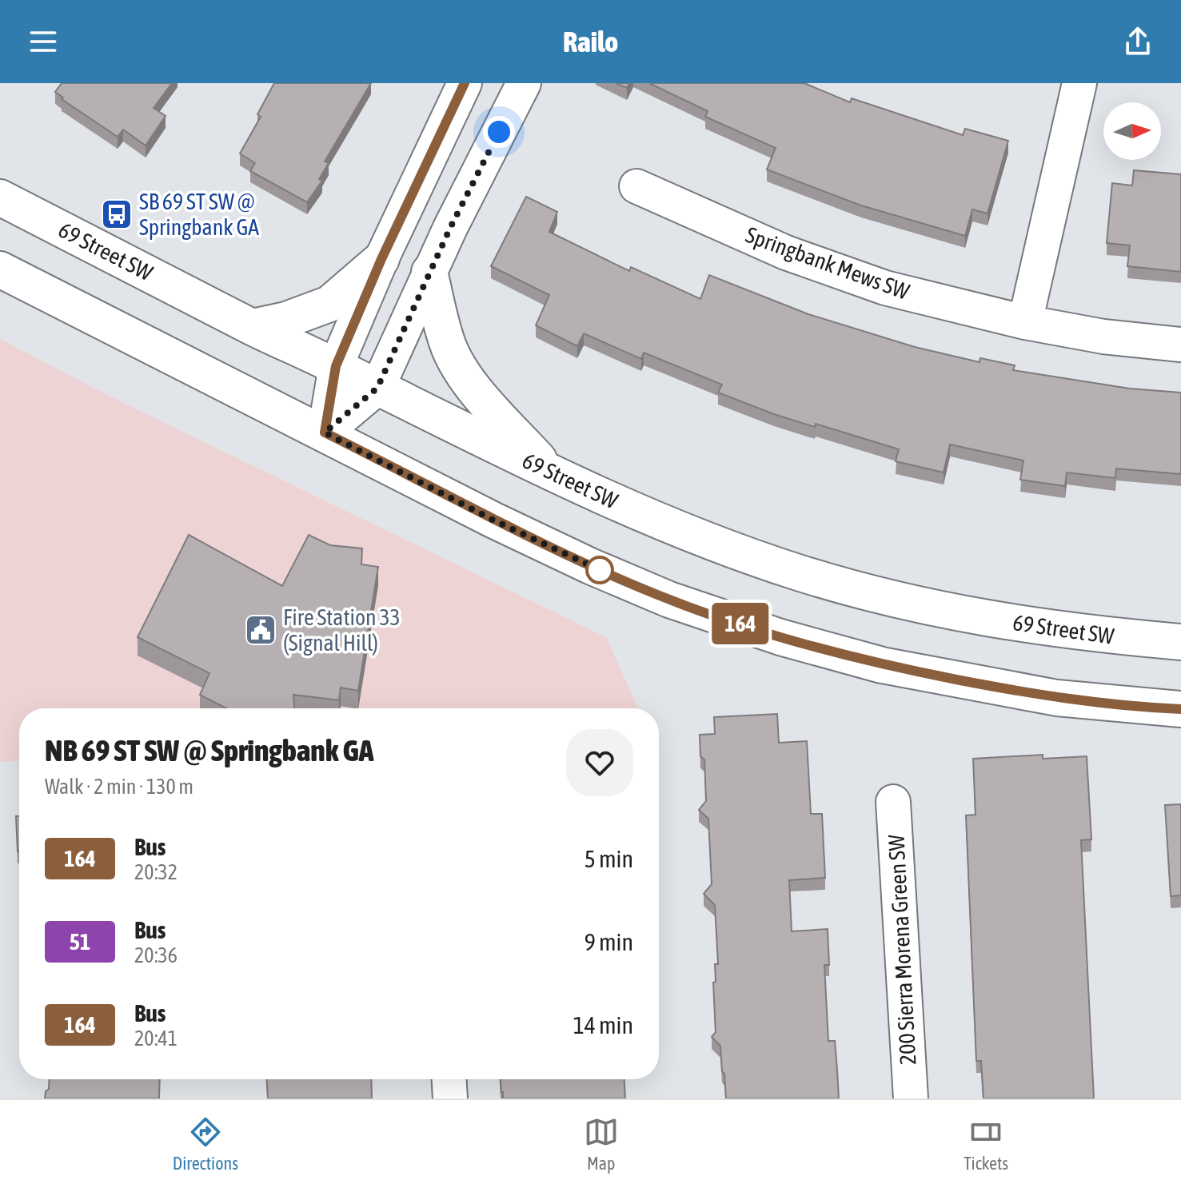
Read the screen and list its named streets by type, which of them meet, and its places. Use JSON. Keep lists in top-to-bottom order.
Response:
{
  "streets": {
    "main road": ["69 Street SW"],
    "street": ["Springbank Mews SW", "200 Sierra Morena Green SW"]
  },
  "places": {
    "bus stop": ["SB 69 ST SW @ Springbank GA"],
    "public building": ["Fire Station 33 (Signal Hill)"]
  },
  "lines": ["bus line 164"],
  "north": "right",
  "page": {
    "header": "Railo",
    "on_map": "164",
    "heading": ["NB 69 ST SW @ Springbank GA", "Walk · 2 min · 130 m"],
    "list": [
      {
        "mark": "164",
        "name": "Bus",
        "note": "20:32",
        "value": "5 min"
      },
      {
        "mark": "51",
        "name": "Bus",
        "note": "20:36",
        "value": "9 min"
      },
      {
        "mark": "164",
        "name": "Bus",
        "note": "20:41",
        "value": "14 min"
      }
    ],
    "tabs": ["Directions", "Map", "Tickets"]
  }
}
